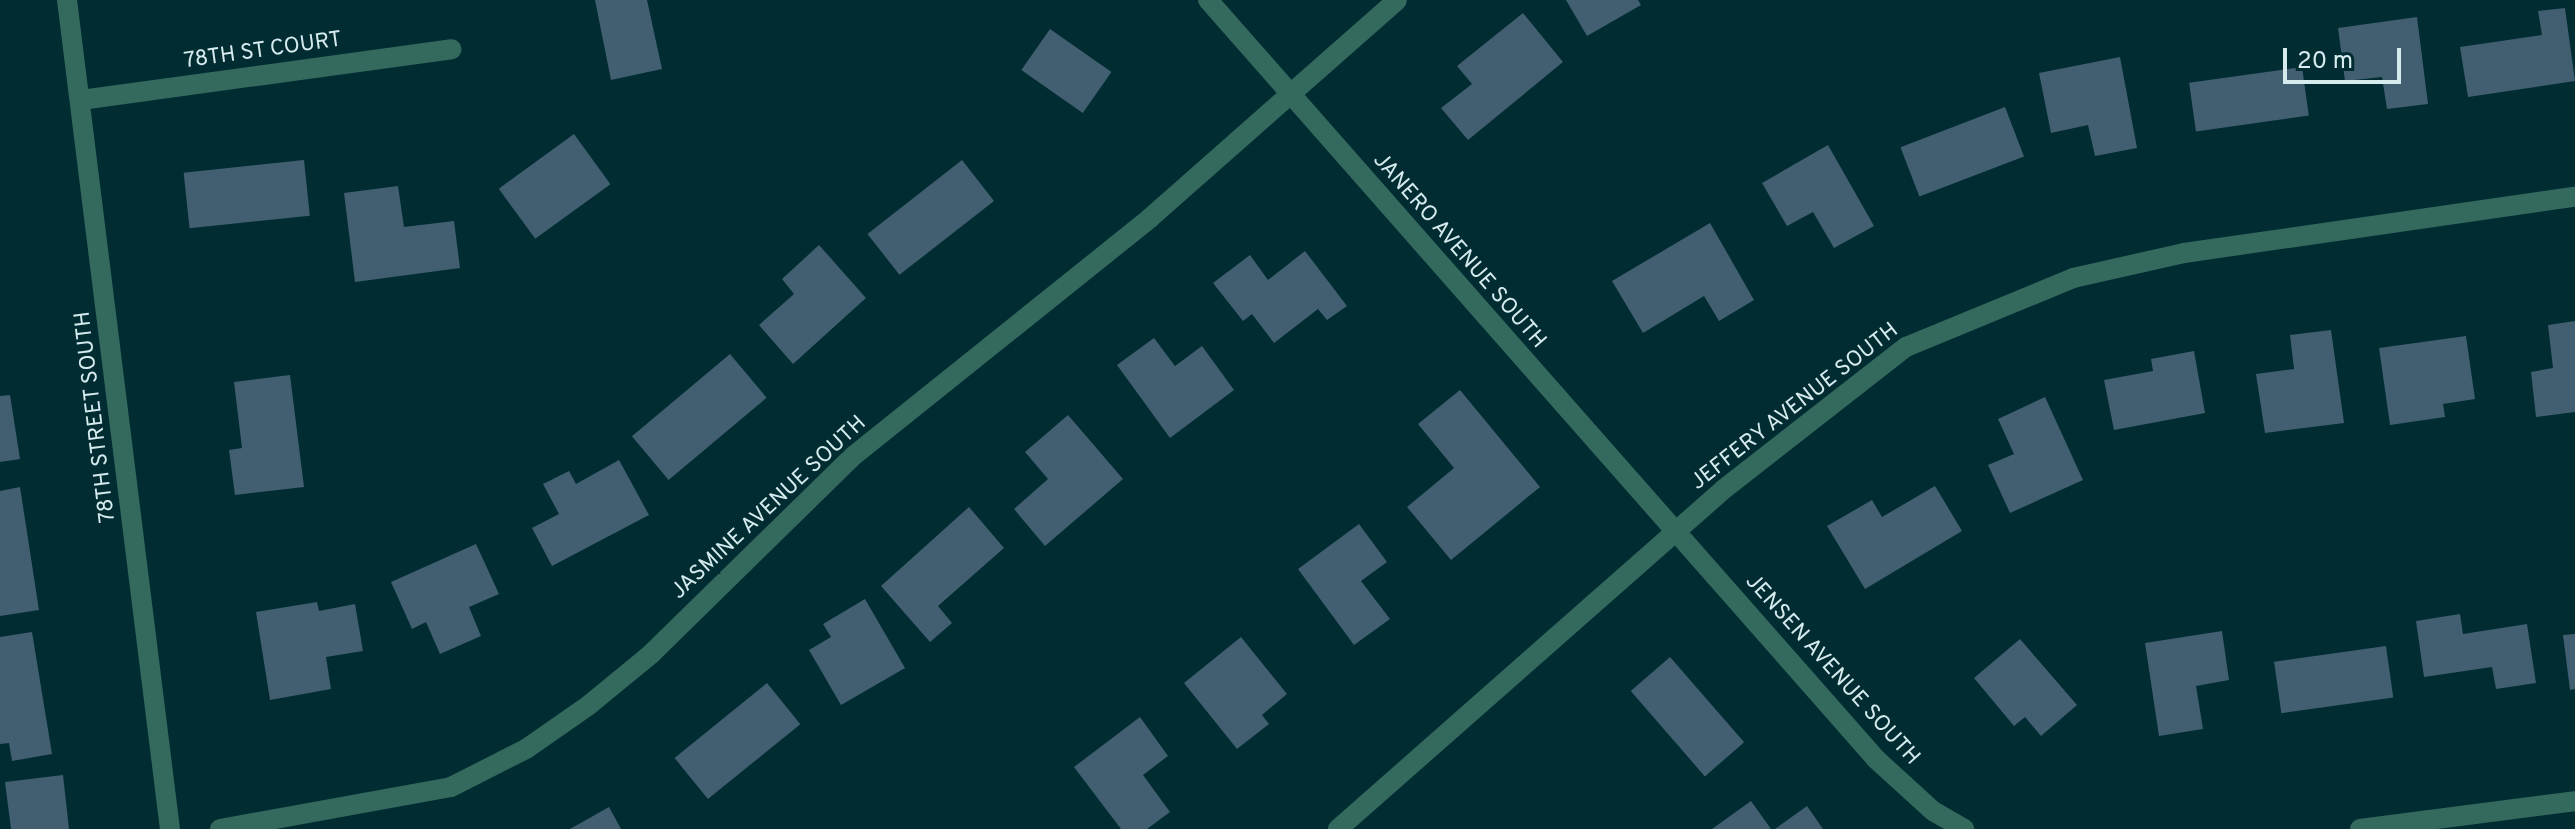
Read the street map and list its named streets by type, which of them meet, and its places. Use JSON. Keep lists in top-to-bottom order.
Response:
{
  "streets": {
    "street": [
      "78TH ST COURT",
      "JANERO AVENUE SOUTH",
      "JEFFERY AVENUE SOUTH",
      "78TH STREET SOUTH",
      "JASMINE AVENUE SOUTH",
      "JENSEN AVENUE SOUTH"
    ]
  },
  "crossings": [
    ["78TH ST COURT", "78TH STREET SOUTH"],
    ["JANERO AVENUE SOUTH", "JEFFERY AVENUE SOUTH"],
    ["JANERO AVENUE SOUTH", "JASMINE AVENUE SOUTH"],
    ["JANERO AVENUE SOUTH", "JENSEN AVENUE SOUTH"],
    ["JEFFERY AVENUE SOUTH", "JENSEN AVENUE SOUTH"]
  ],
  "scale_bar": "20 m"
}
